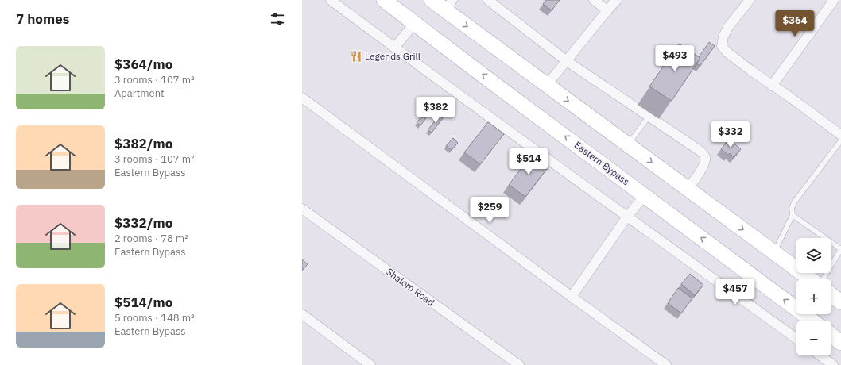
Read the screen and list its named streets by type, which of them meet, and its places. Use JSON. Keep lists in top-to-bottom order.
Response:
{
  "streets": {
    "main road": ["Eastern Bypass"],
    "street": ["Shalom Road"]
  },
  "places": {
    "restaurant": ["Legends Grill"]
  },
  "page": {
    "heading": "7 homes",
    "price": [
      "$364",
      "$493",
      "$382",
      "$332",
      "$514",
      "$259",
      "$457"
    ],
    "list": [
      {
        "name": "$364/mo",
        "note": "3 rooms · 107 m² · Apartment"
      },
      {
        "name": "$382/mo",
        "note": "3 rooms · 107 m² · Eastern Bypass"
      },
      {
        "name": "$332/mo",
        "note": "2 rooms · 78 m² · Eastern Bypass"
      },
      {
        "name": "$514/mo",
        "note": "5 rooms · 148 m² · Eastern Bypass"
      }
    ],
    "map_buttons": ["+", "−"]
  }
}
